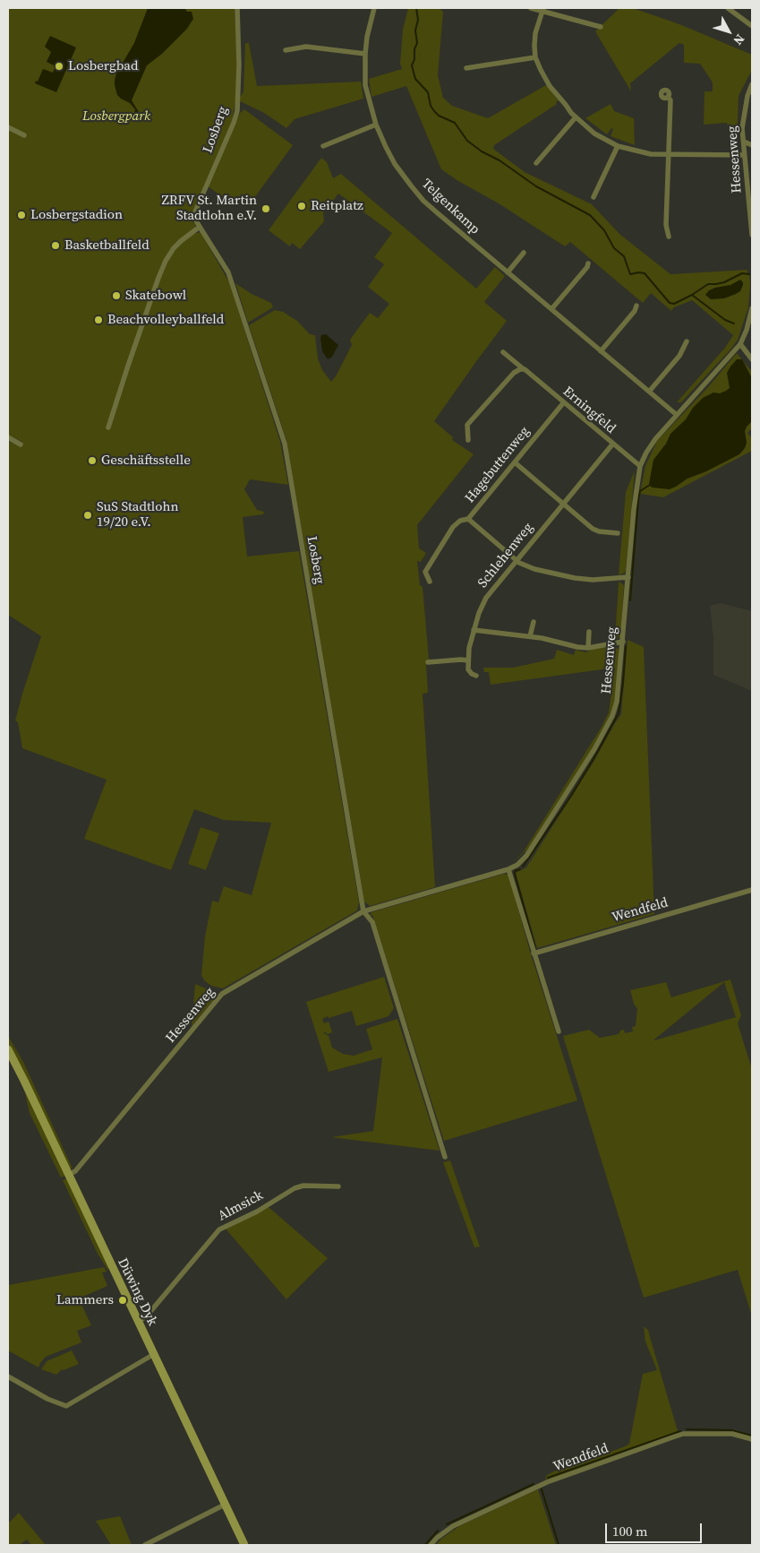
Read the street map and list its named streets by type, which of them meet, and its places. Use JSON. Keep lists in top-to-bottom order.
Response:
{
  "streets": {
    "street": [
      "Losberg",
      "Hessenweg",
      "Telgenkamp",
      "Erningfeld",
      "Hagebuttenweg",
      "Schlehenweg",
      "Wendfeld",
      "Almsick",
      "Düwing Dyk"
    ]
  },
  "crossings": [
    ["Losberg", "Hessenweg"],
    ["Hessenweg", "Telgenkamp"],
    ["Hessenweg", "Erningfeld"],
    ["Hessenweg", "Düwing Dyk"],
    ["Erningfeld", "Hagebuttenweg"],
    ["Erningfeld", "Schlehenweg"],
    ["Almsick", "Düwing Dyk"]
  ],
  "parks": ["Losbergpark"],
  "places": [
    "Losbergbad",
    "Reitplatz",
    "ZRFV St. Martin Stadtlohn e.V.",
    "Losbergstadion",
    "Basketballfeld",
    "Skatebowl",
    "Beachvolleyballfeld",
    "Geschäftsstelle",
    "SuS Stadtlohn 19/20 e.V.",
    "Lammers"
  ],
  "scale_bar": "100 m",
  "north": "bottom right"
}
